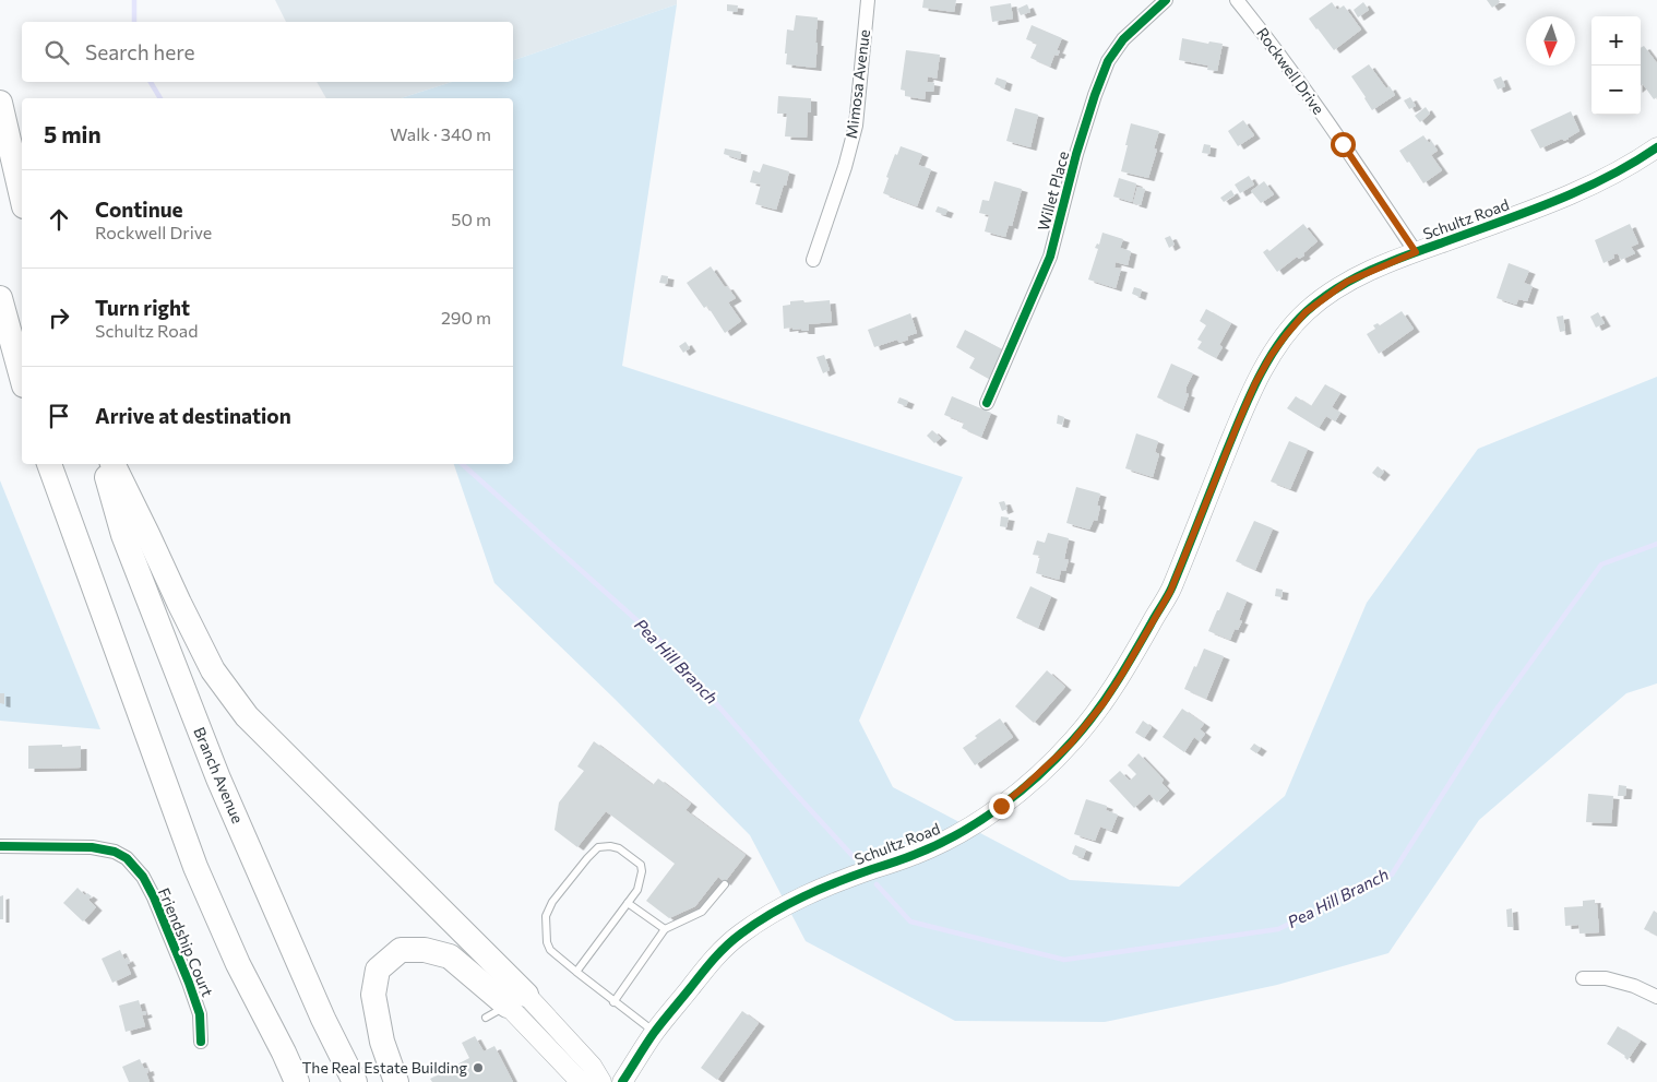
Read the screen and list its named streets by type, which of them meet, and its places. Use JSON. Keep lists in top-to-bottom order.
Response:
{
  "streets": {
    "highway": ["Branch Avenue"],
    "street": [
      "Rockwell Drive",
      "Mimosa Avenue",
      "Willet Place",
      "Schultz Road",
      "Friendship Court"
    ]
  },
  "crossings": [
    ["Rockwell Drive", "Schultz Road"]
  ],
  "water": ["Pea Hill Branch"],
  "places": ["The Real Estate Building"],
  "north": "bottom",
  "page": {
    "map_buttons": ["+", "−"],
    "search": "Search here",
    "heading": ["5 min", "Walk · 340 m"],
    "list": [
      ["Continue", "Rockwell Drive", "50 m"],
      ["Turn right", "Schultz Road", "290 m"],
      "Arrive at destination"
    ]
  }
}
